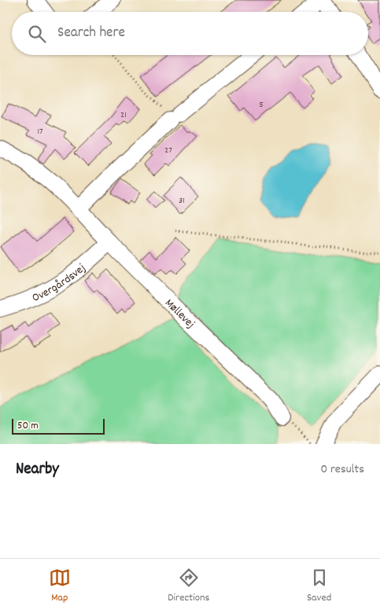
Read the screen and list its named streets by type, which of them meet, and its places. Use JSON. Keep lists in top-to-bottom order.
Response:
{
  "streets": {
    "street": ["Overgårdsvej", "Møllevej"]
  },
  "crossings": [
    ["Overgårdsvej", "Møllevej"]
  ],
  "house_numbers": [
    "5",
    "21",
    "17",
    "27",
    "31"
  ],
  "scale_bar": "50 m",
  "page": {
    "search": "Search here",
    "scale": "50 m",
    "heading": ["Nearby", "0 results"],
    "nav": ["Map", "Directions", "Saved"]
  }
}
